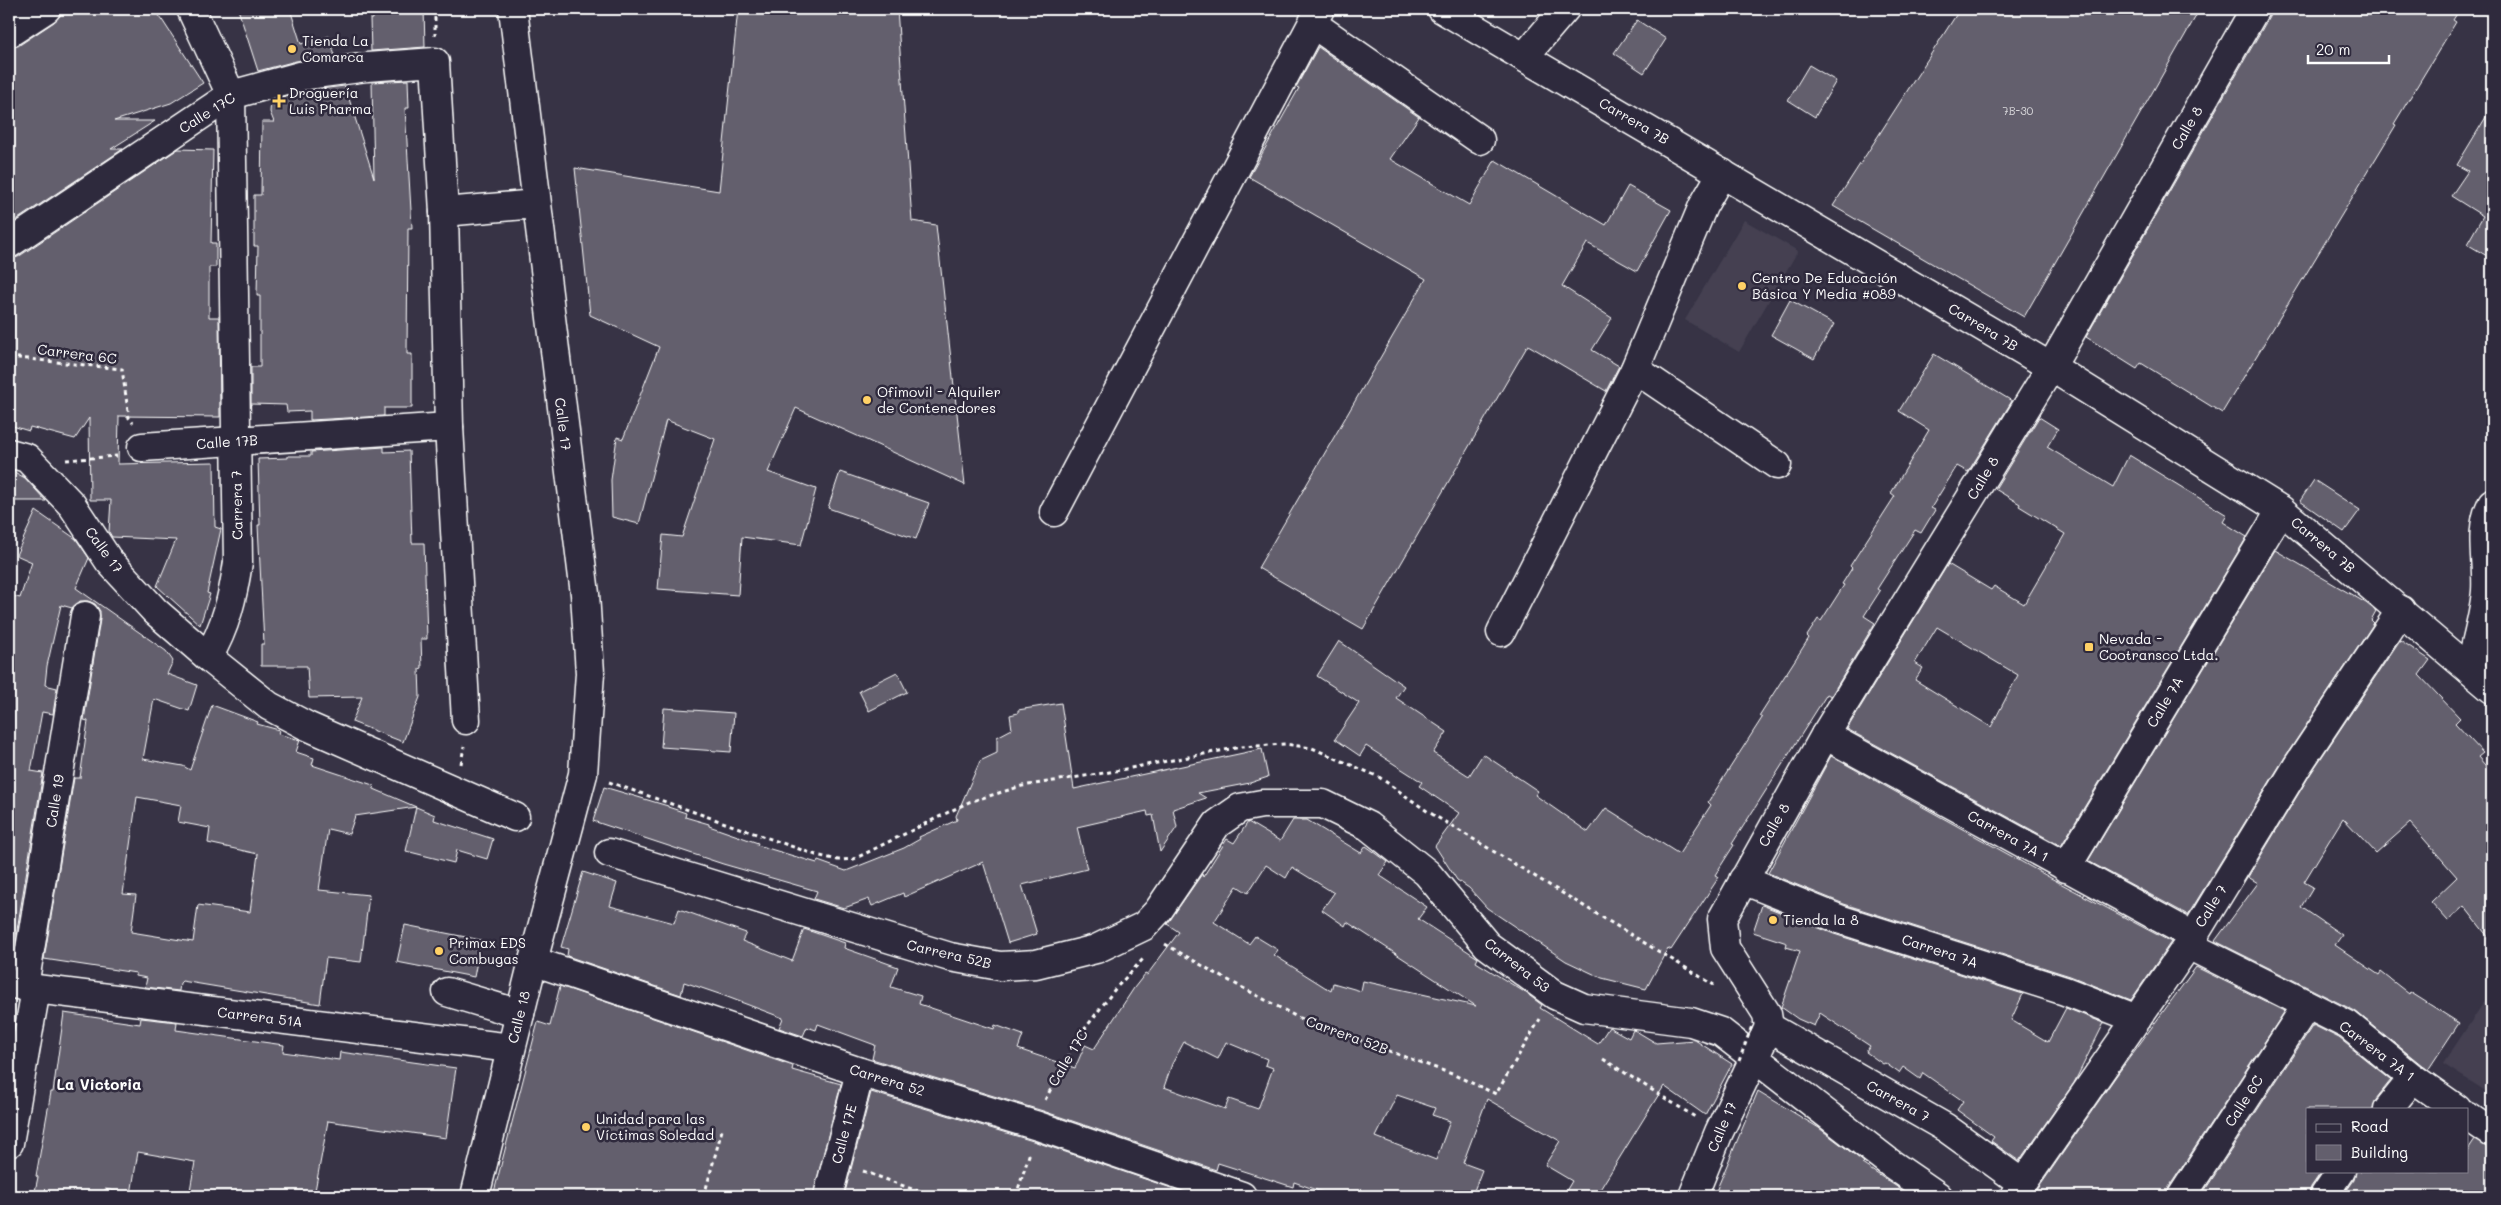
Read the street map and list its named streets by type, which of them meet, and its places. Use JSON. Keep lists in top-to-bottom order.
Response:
{
  "streets": {
    "street": [
      "Calle 17C",
      "Carrera 7B",
      "Calle 8",
      "Calle 17",
      "Calle 17B",
      "Carrera 7",
      "Calle 7A",
      "Calle 19",
      "Carrera 7A 1",
      "Calle 7",
      "Carrera 7A",
      "Carrera 52B",
      "Carrera 53",
      "Carrera 51A",
      "Calle 18",
      "Carrera 52",
      "Calle 6C",
      "Calle 17E"
    ],
    "path": ["Carrera 6C"]
  },
  "crossings": [
    ["Calle 17C", "Carrera 7"],
    ["Calle 17C", "Carrera 52"],
    ["Carrera 7B", "Calle 8"],
    ["Carrera 7B", "Calle 7A"],
    ["Carrera 7B", "Calle 7"],
    ["Calle 8", "Calle 17"],
    ["Calle 8", "Carrera 7"],
    ["Calle 8", "Carrera 7A 1"],
    ["Calle 8", "Carrera 7A"],
    ["Carrera 6C", "Calle 17B"],
    ["Calle 17", "Carrera 7"],
    ["Calle 17", "Carrera 53"],
    ["Calle 17", "Calle 18"],
    ["Calle 17B", "Carrera 7"],
    ["Carrera 7", "Calle 7"],
    ["Calle 7A", "Carrera 7A 1"],
    ["Calle 19", "Carrera 51A"],
    ["Carrera 7A 1", "Calle 7"],
    ["Carrera 7A 1", "Calle 6C"],
    ["Calle 7", "Carrera 7A"],
    ["Carrera 52B", "Carrera 53"],
    ["Carrera 51A", "Calle 18"],
    ["Calle 18", "Carrera 52"],
    ["Carrera 52", "Calle 17E"]
  ],
  "districts": ["La Victoria"],
  "places": {
    "other": [
      "Tienda La Comarca",
      "Centro De Educación Básica Y Media #089",
      "Ofimovil - Alquiler de Contenedores",
      "Tienda la 8",
      "Primax EDS Combugas",
      "Unidad para las Víctimas Soledad"
    ],
    "health": ["Droguería Luis Pharma"],
    "transit": ["Nevada - Cootransco Ltda."]
  },
  "house_numbers": ["7B-30"],
  "legend": ["Road", "Building"],
  "scale_bar": "20 m"
}
